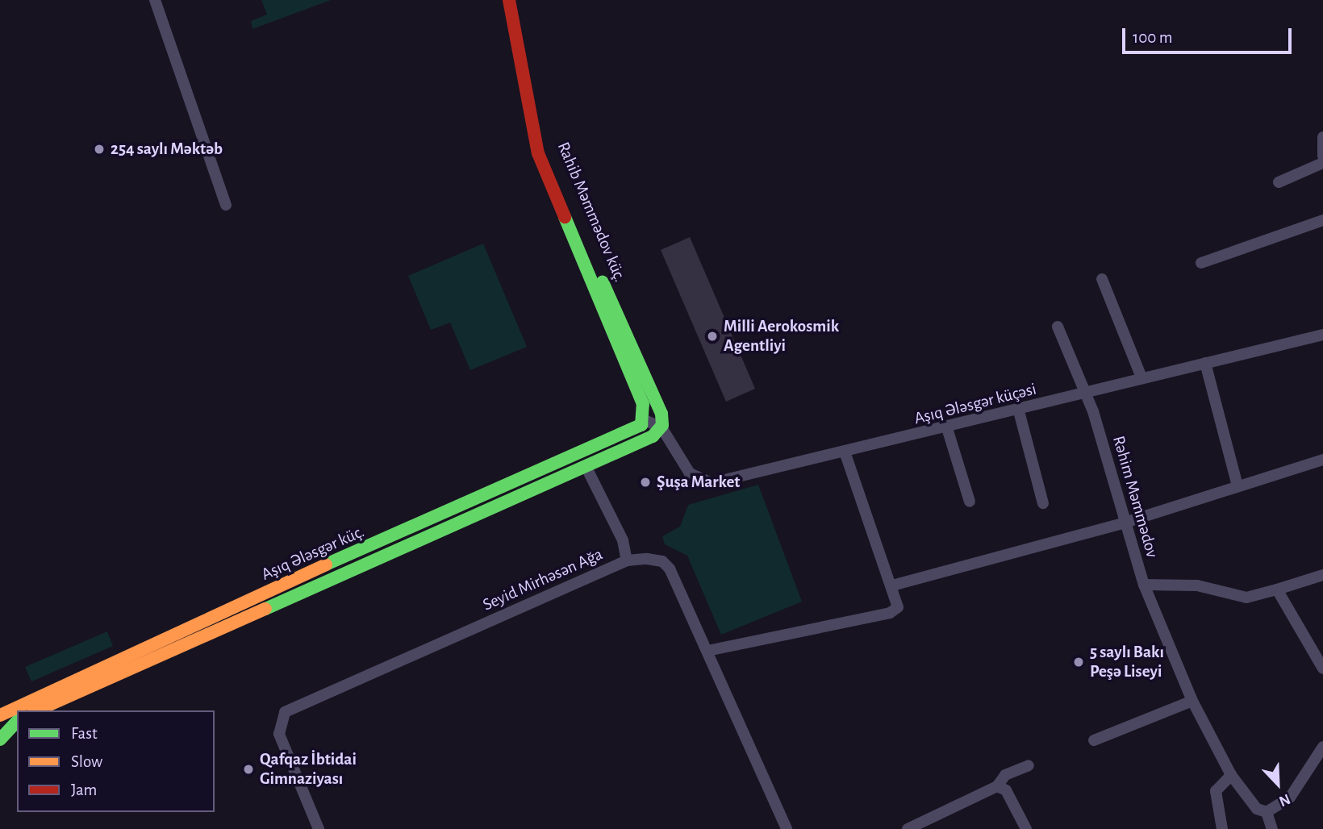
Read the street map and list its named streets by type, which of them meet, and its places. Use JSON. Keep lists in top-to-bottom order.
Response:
{
  "streets": {
    "main road": ["Rahib Məmmədov küç.", "Aşıq Ələsgər küç."],
    "street": ["Aşıq Ələsgər küçəsi", "Rəhim Məmmədov", "Seyid Mirhəsən Ağa"]
  },
  "crossings": [
    ["Rahib Məmmədov küç.", "Aşıq Ələsgər küçəsi"],
    ["Rahib Məmmədov küç.", "Aşıq Ələsgər küç."],
    ["Aşıq Ələsgər küçəsi", "Rəhim Məmmədov"],
    ["Aşıq Ələsgər küçəsi", "Aşıq Ələsgər küç."]
  ],
  "places": [
    "254 saylı Məktəb",
    "Milli Aerokosmik Agentliyi",
    "Şuşa Market",
    "5 saylı Bakı Peşə Liseyi",
    "Qafqaz İbtidai Gimnaziyası"
  ],
  "legend": ["Fast", "Slow", "Jam"],
  "scale_bar": "100 m",
  "north": "bottom right"
}
